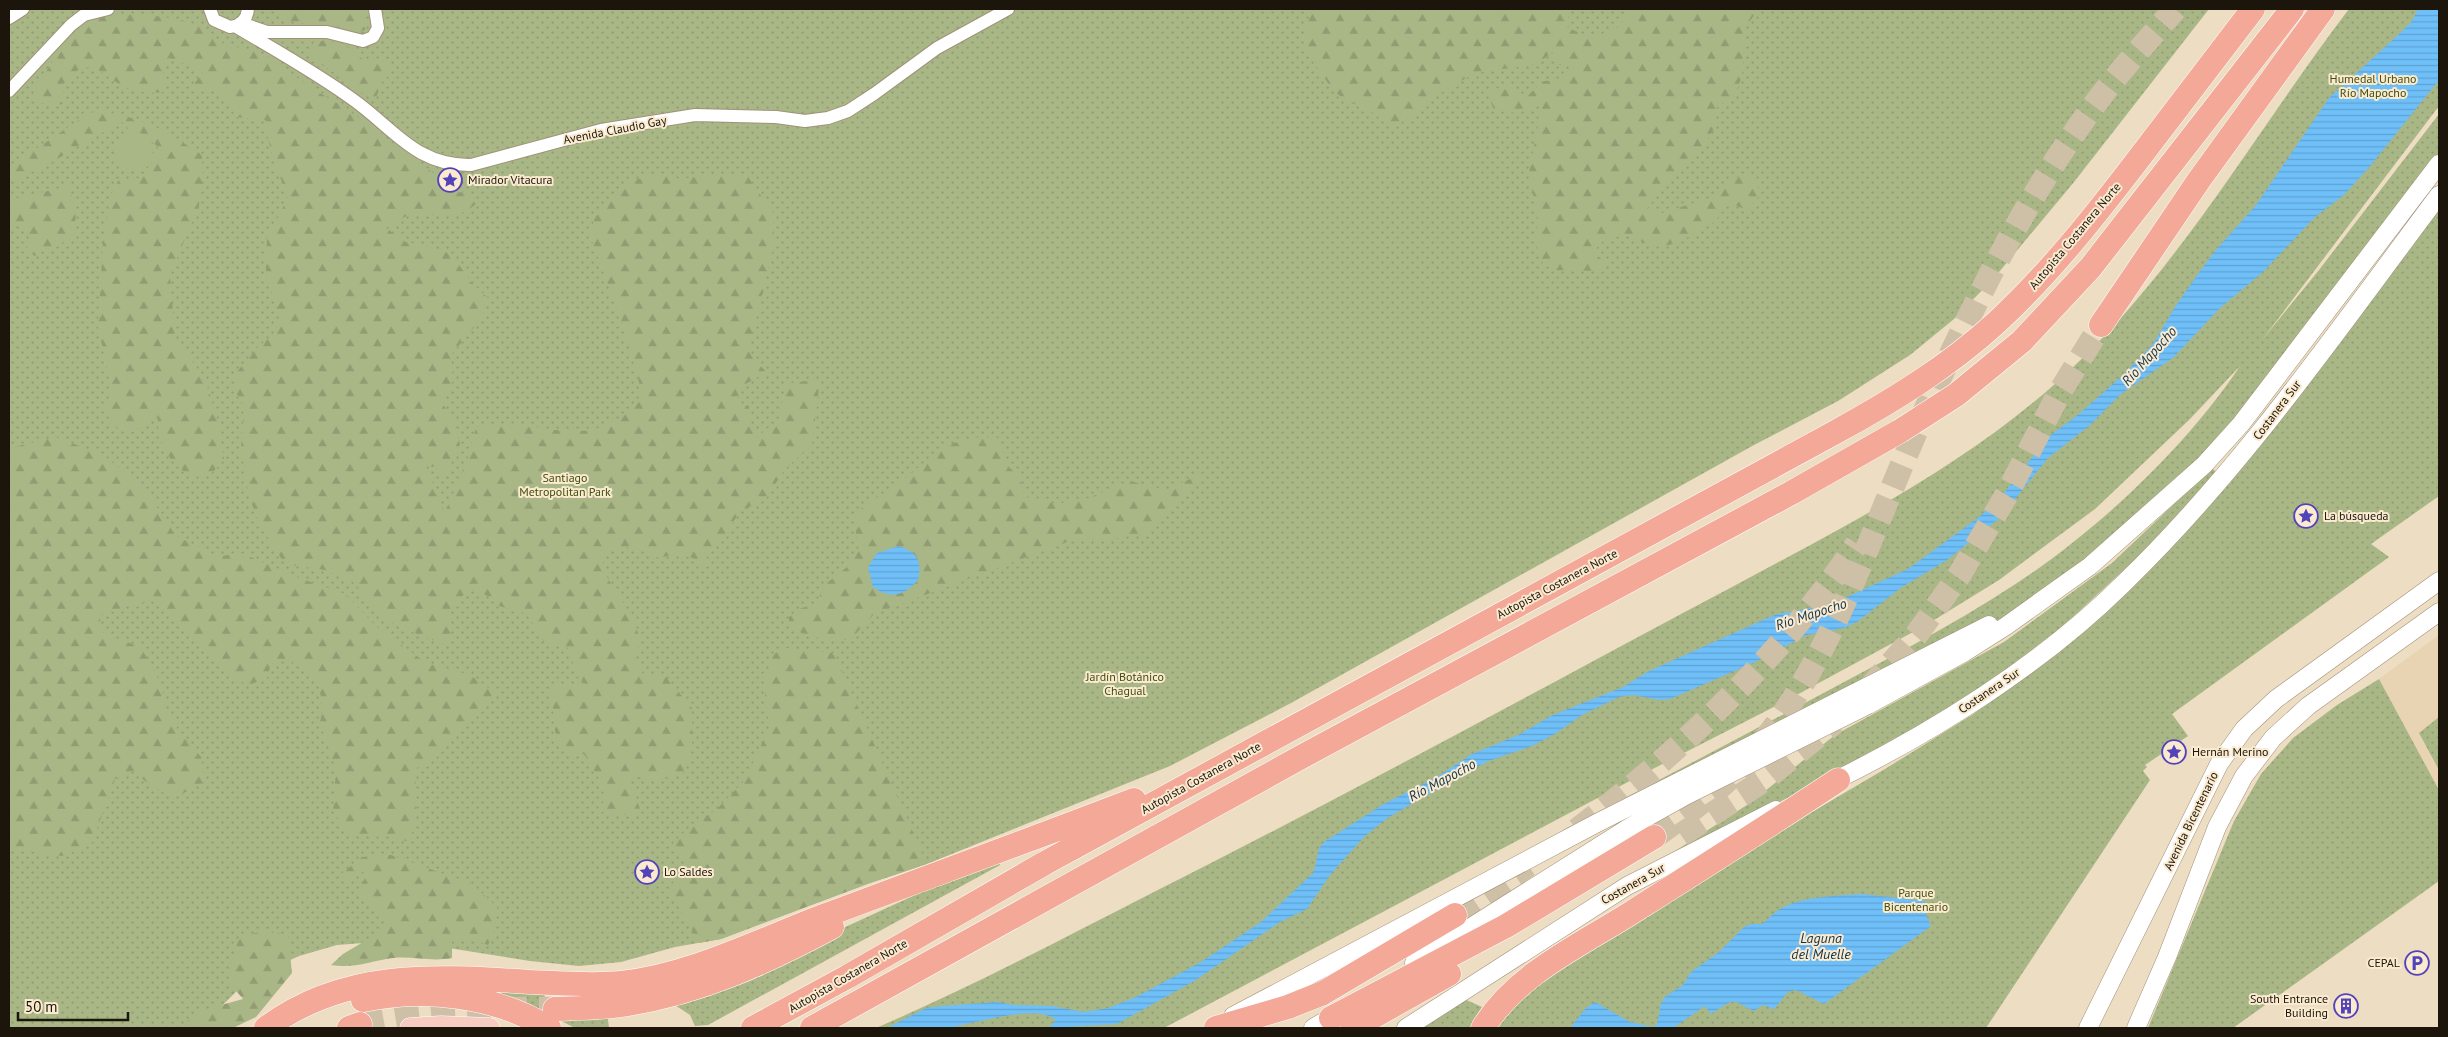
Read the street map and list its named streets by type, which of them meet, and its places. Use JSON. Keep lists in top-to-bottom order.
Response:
{
  "streets": {
    "highway": ["Autopista Costanera Norte"],
    "main road": ["Costanera Sur", "Avenida Bicentenario"],
    "street": ["Avenida Claudio Gay"]
  },
  "water": ["Río Mapocho", "Laguna del Muelle"],
  "parks": [
    "Humedal Urbano Río Mapocho",
    "Santiago Metropolitan Park",
    "Jardín Botánico Chagual",
    "Parque Bicentenario"
  ],
  "places": {
    "place": [
      "Mirador Vitacura",
      "La búsqueda",
      "Hernán Merino",
      "Lo Saldes"
    ],
    "parking": ["CEPAL"],
    "building": ["South Entrance Building"]
  },
  "scale_bar": "50 m"
}
